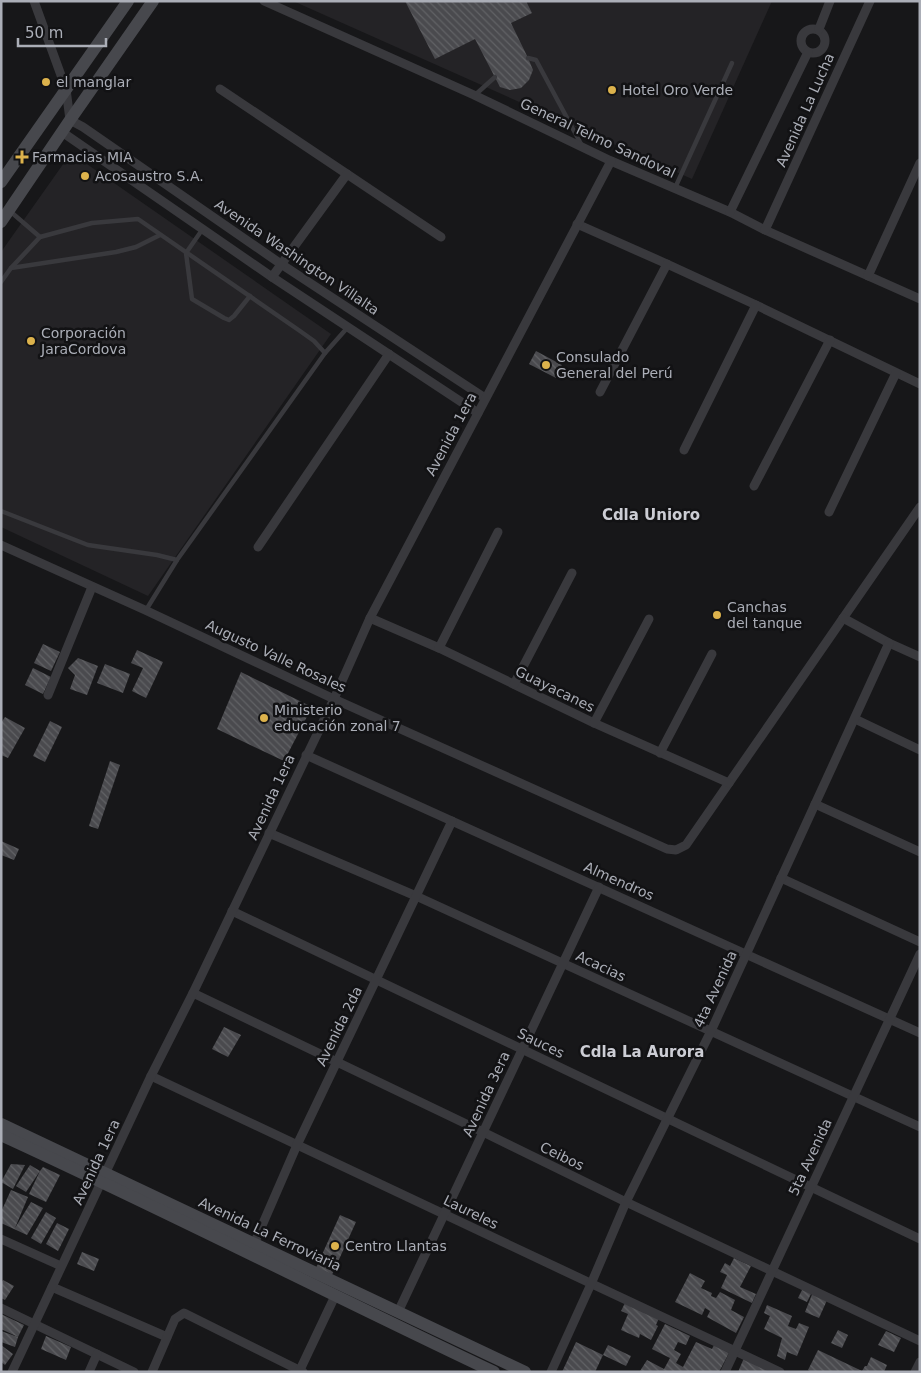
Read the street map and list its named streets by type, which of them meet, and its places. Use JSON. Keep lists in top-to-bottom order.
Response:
{
  "streets": {
    "main road": ["Avenida La Ferroviaria"],
    "street": [
      "Avenida La Lucha",
      "General Telmo Sandoval",
      "Avenida Washington Villalta",
      "Avenida 1era",
      "Augusto Valle Rosales",
      "Guayacanes",
      "Almendros",
      "Acacias",
      "4ta Avenida",
      "Avenida 2da",
      "Sauces",
      "Avenida 3era",
      "Ceibos",
      "5ta Avenida",
      "Laureles"
    ]
  },
  "crossings": [
    ["Avenida La Lucha", "General Telmo Sandoval"],
    ["General Telmo Sandoval", "Avenida 1era"],
    ["Avenida Washington Villalta", "Avenida 1era"],
    ["Avenida 1era", "Augusto Valle Rosales"],
    ["Avenida 1era", "Guayacanes"],
    ["Avenida 1era", "Almendros"],
    ["Avenida 1era", "Acacias"],
    ["Avenida 1era", "Sauces"],
    ["Avenida 1era", "Ceibos"],
    ["Avenida 1era", "Laureles"],
    ["Avenida 1era", "Avenida La Ferroviaria"],
    ["Augusto Valle Rosales", "Guayacanes"],
    ["Almendros", "4ta Avenida"],
    ["Almendros", "Avenida 2da"],
    ["Almendros", "Avenida 3era"],
    ["Almendros", "5ta Avenida"],
    ["Acacias", "4ta Avenida"],
    ["Acacias", "Avenida 2da"],
    ["Acacias", "Avenida 3era"],
    ["Acacias", "5ta Avenida"],
    ["4ta Avenida", "Sauces"],
    ["4ta Avenida", "Ceibos"],
    ["4ta Avenida", "Laureles"],
    ["Avenida 2da", "Sauces"],
    ["Avenida 2da", "Ceibos"],
    ["Avenida 2da", "Laureles"],
    ["Avenida 2da", "Avenida La Ferroviaria"],
    ["Sauces", "Avenida 3era"],
    ["Sauces", "5ta Avenida"],
    ["Avenida 3era", "Ceibos"],
    ["Avenida 3era", "Laureles"],
    ["Avenida 3era", "Avenida La Ferroviaria"],
    ["Ceibos", "5ta Avenida"],
    ["5ta Avenida", "Laureles"]
  ],
  "districts": ["Cdla Unioro", "Cdla La Aurora"],
  "places": {
    "other": [
      "el manglar",
      "Hotel Oro Verde",
      "Acosaustro S.A.",
      "Corporación JaraCordova",
      "Consulado General del Perú",
      "Canchas del tanque",
      "Ministerio educación zonal 7",
      "Centro Llantas"
    ],
    "health": ["Farmacias MIA"]
  },
  "scale_bar": "50 m"
}
